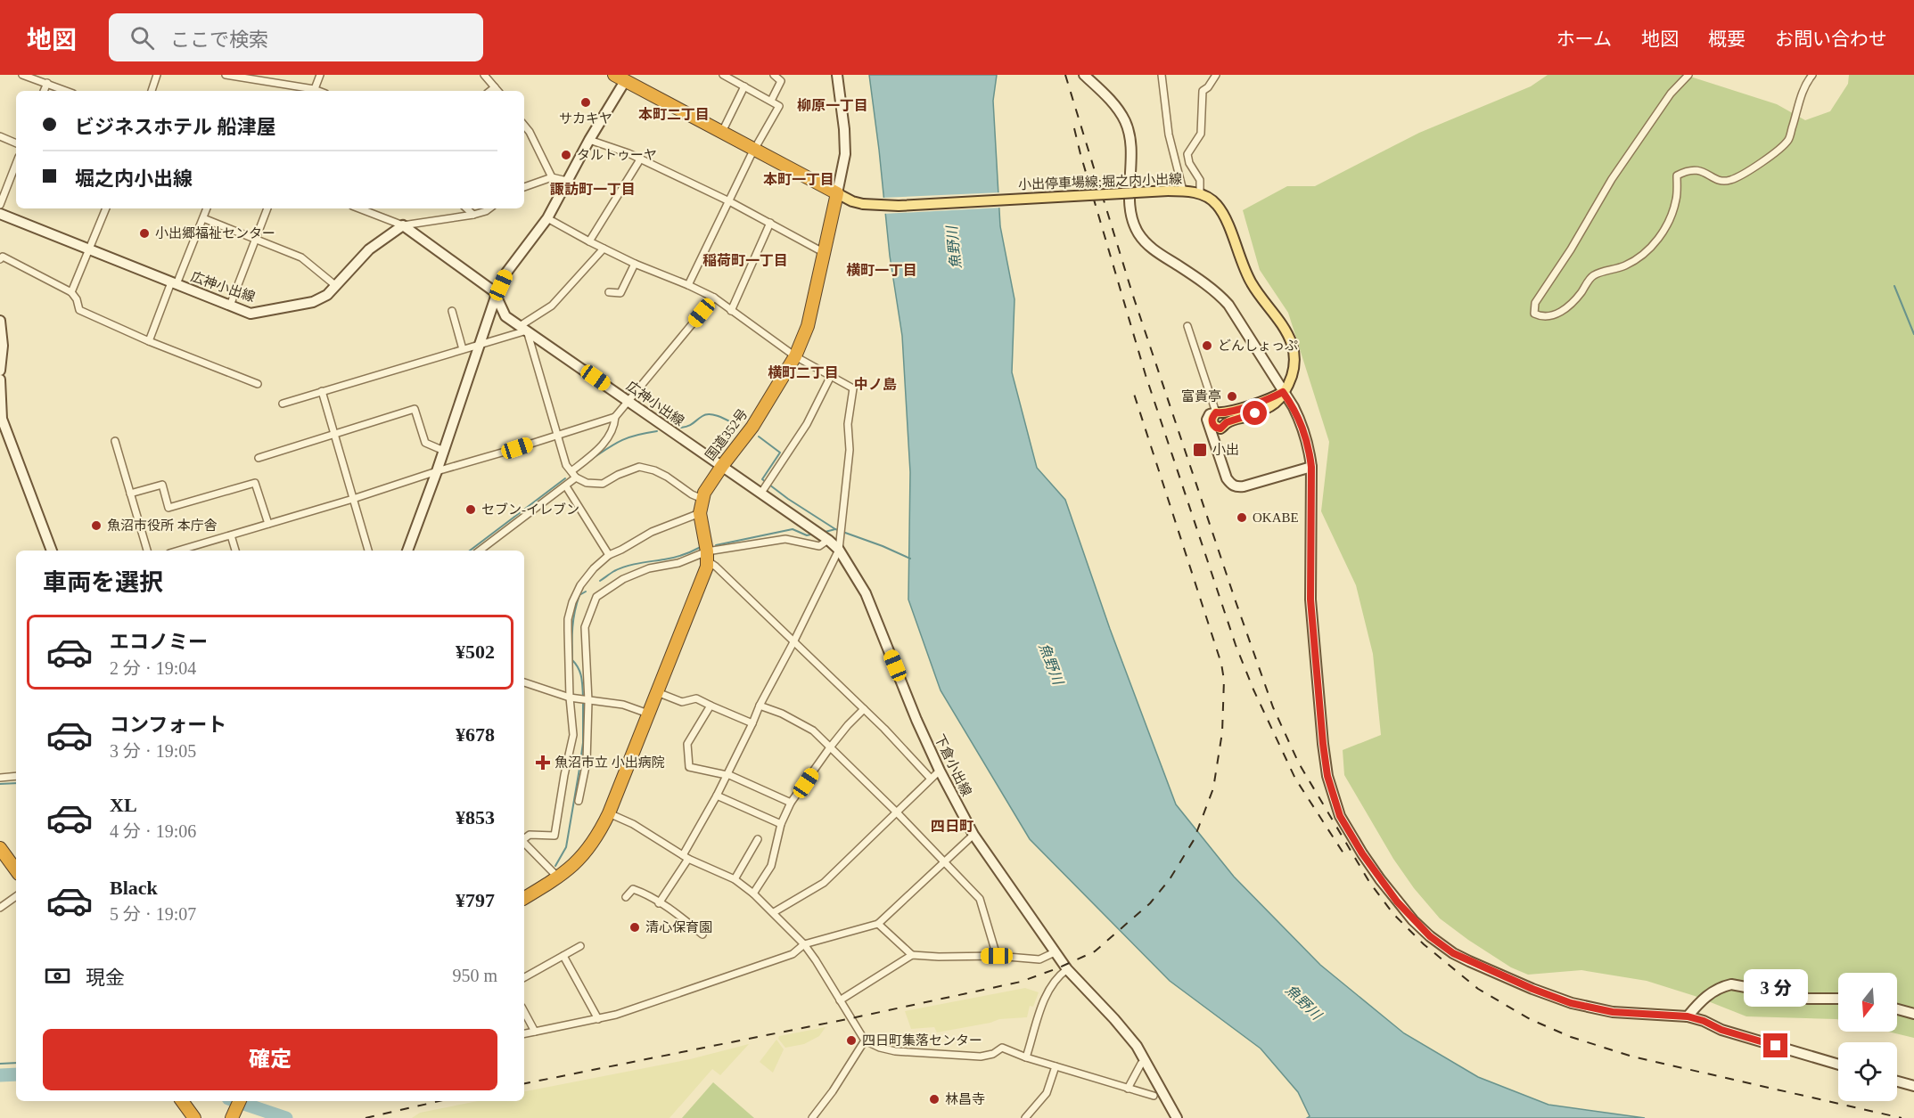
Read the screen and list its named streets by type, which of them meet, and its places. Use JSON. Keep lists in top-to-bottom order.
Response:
{
  "streets": {
    "highway": ["国道352号"],
    "main road": ["小出停車場線;堀之内小出線", "広神小出線", "下倉小出線"]
  },
  "crossings": [
    ["小出停車場線;堀之内小出線", "国道352号"],
    ["広神小出線", "国道352号"],
    ["広神小出線", "下倉小出線"],
    ["国道352号", "下倉小出線"]
  ],
  "districts": [
    "柳原一丁目",
    "本町二丁目",
    "本町一丁目",
    "諏訪町一丁目",
    "稲荷町一丁目",
    "横町一丁目",
    "横町二丁目",
    "中ノ島",
    "四日町"
  ],
  "water": ["魚野川"],
  "places": {
    "other": [
      "サカキヤ",
      "タルトゥーヤ",
      "小出郷福祉センター",
      "どんしょっぷ",
      "富貴亭",
      "セブン-イレブン",
      "OKABE",
      "魚沼市役所 本庁舎",
      "清心保育園",
      "四日町集落センター",
      "林昌寺"
    ],
    "transit": ["小出"],
    "health": ["魚沼市立 小出病院"]
  },
  "north": "bottom",
  "page": {
    "header": "地図",
    "search": "ここで検索",
    "nav": [
      "ホーム",
      "地図",
      "概要",
      "お問い合わせ"
    ],
    "banner": ["ビジネスホテル 船津屋", "堀之内小出線"],
    "heading": "車両を選択",
    "list": [
      {
        "name": "エコノミー",
        "note": "2 分 · 19:04",
        "value": "¥502"
      },
      {
        "name": "コンフォート",
        "note": "3 分 · 19:05",
        "value": "¥678"
      },
      {
        "name": "XL",
        "note": "4 分 · 19:06",
        "value": "¥853"
      },
      {
        "name": "Black",
        "note": "5 分 · 19:07",
        "value": "¥797"
      }
    ],
    "pay": ["現金", "950 m"],
    "bubble": "3 分",
    "buttons": "確定"
  }
}
